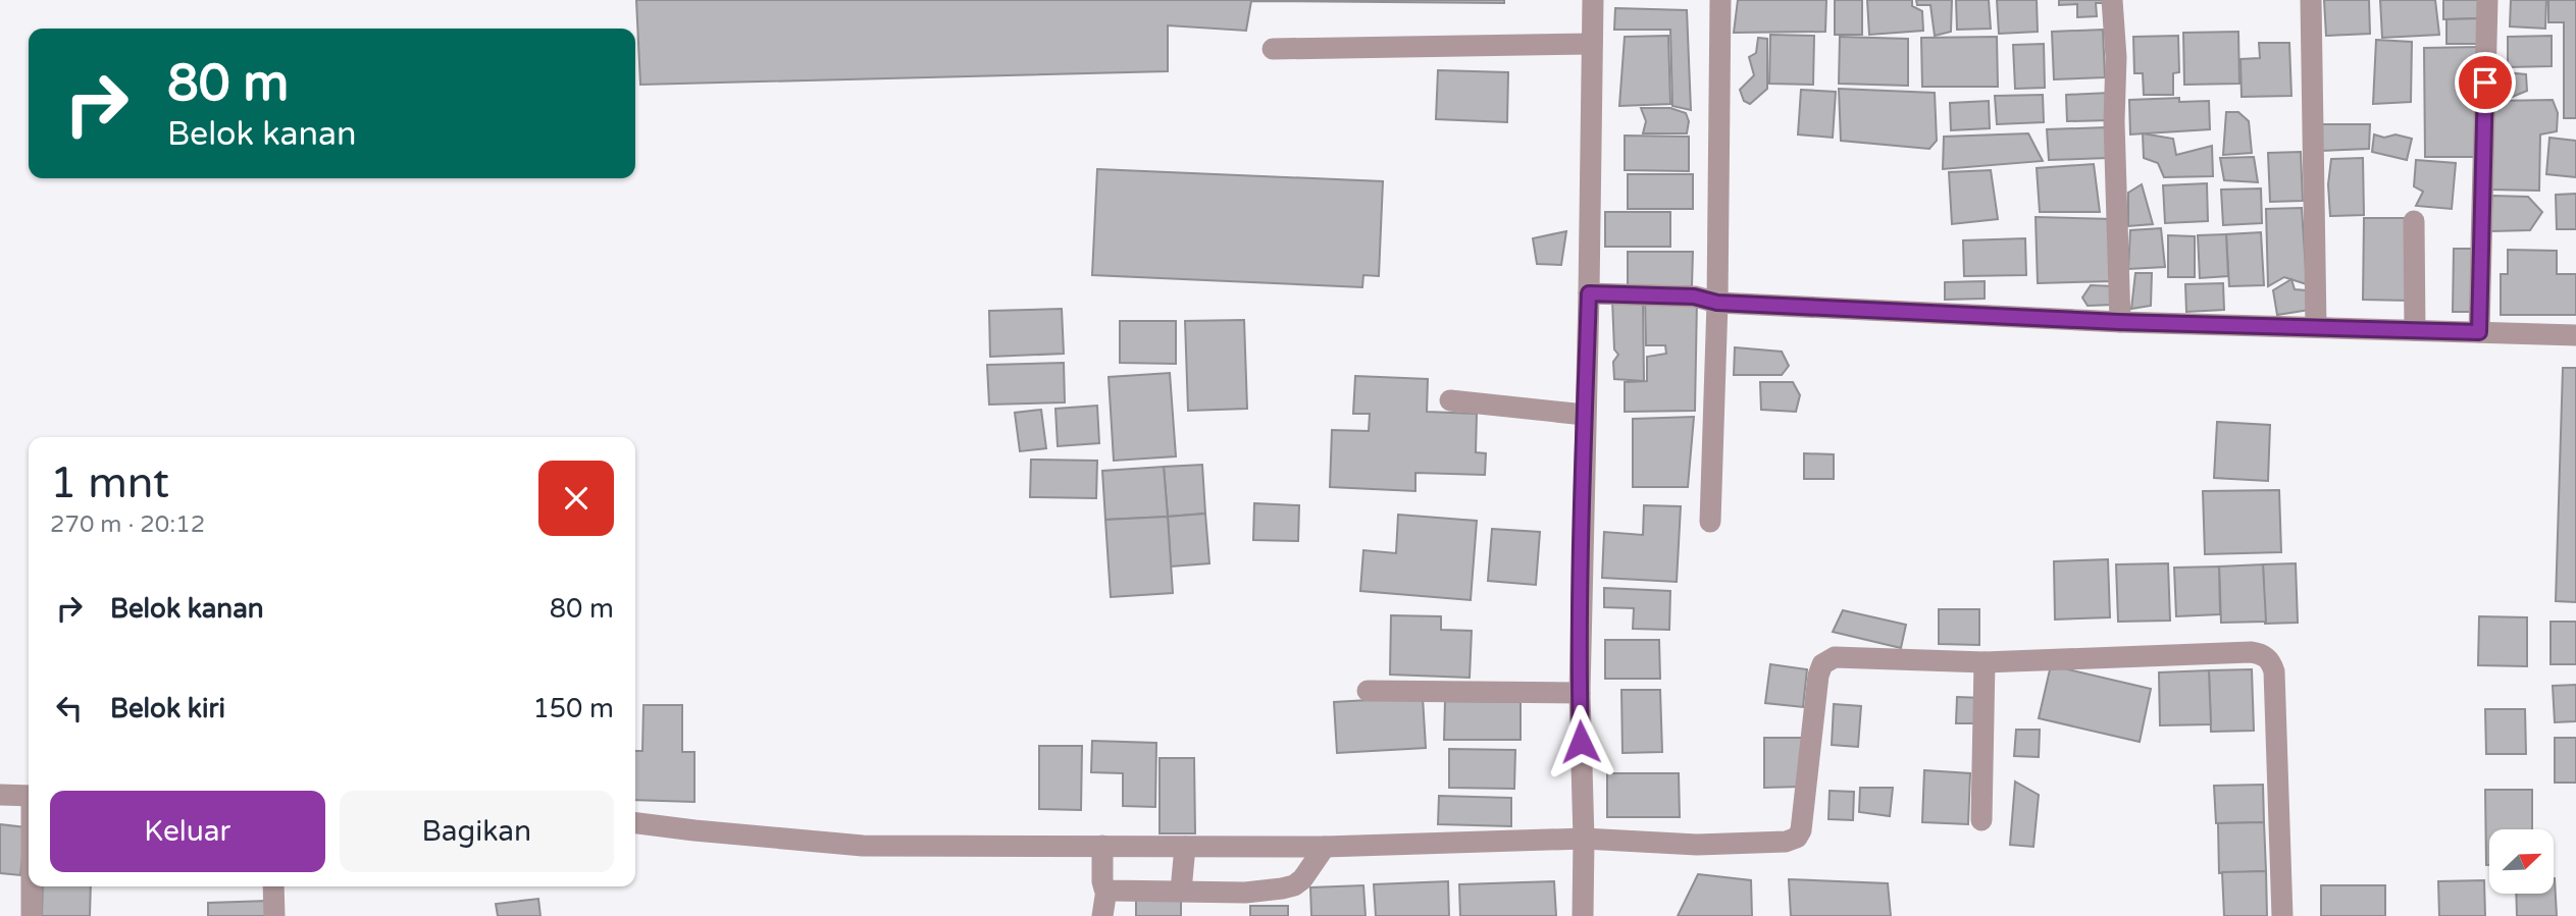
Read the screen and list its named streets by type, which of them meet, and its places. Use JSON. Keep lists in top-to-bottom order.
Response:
{
  "north": "top right",
  "page": {
    "turn": ["80 m", "Belok kanan"],
    "heading": ["1 mnt", "270 m · 20:12"],
    "list": [
      {
        "name": "Belok kanan",
        "value": "80 m"
      },
      {
        "name": "Belok kiri",
        "value": "150 m"
      }
    ],
    "buttons": ["Keluar", "Bagikan"]
  }
}
